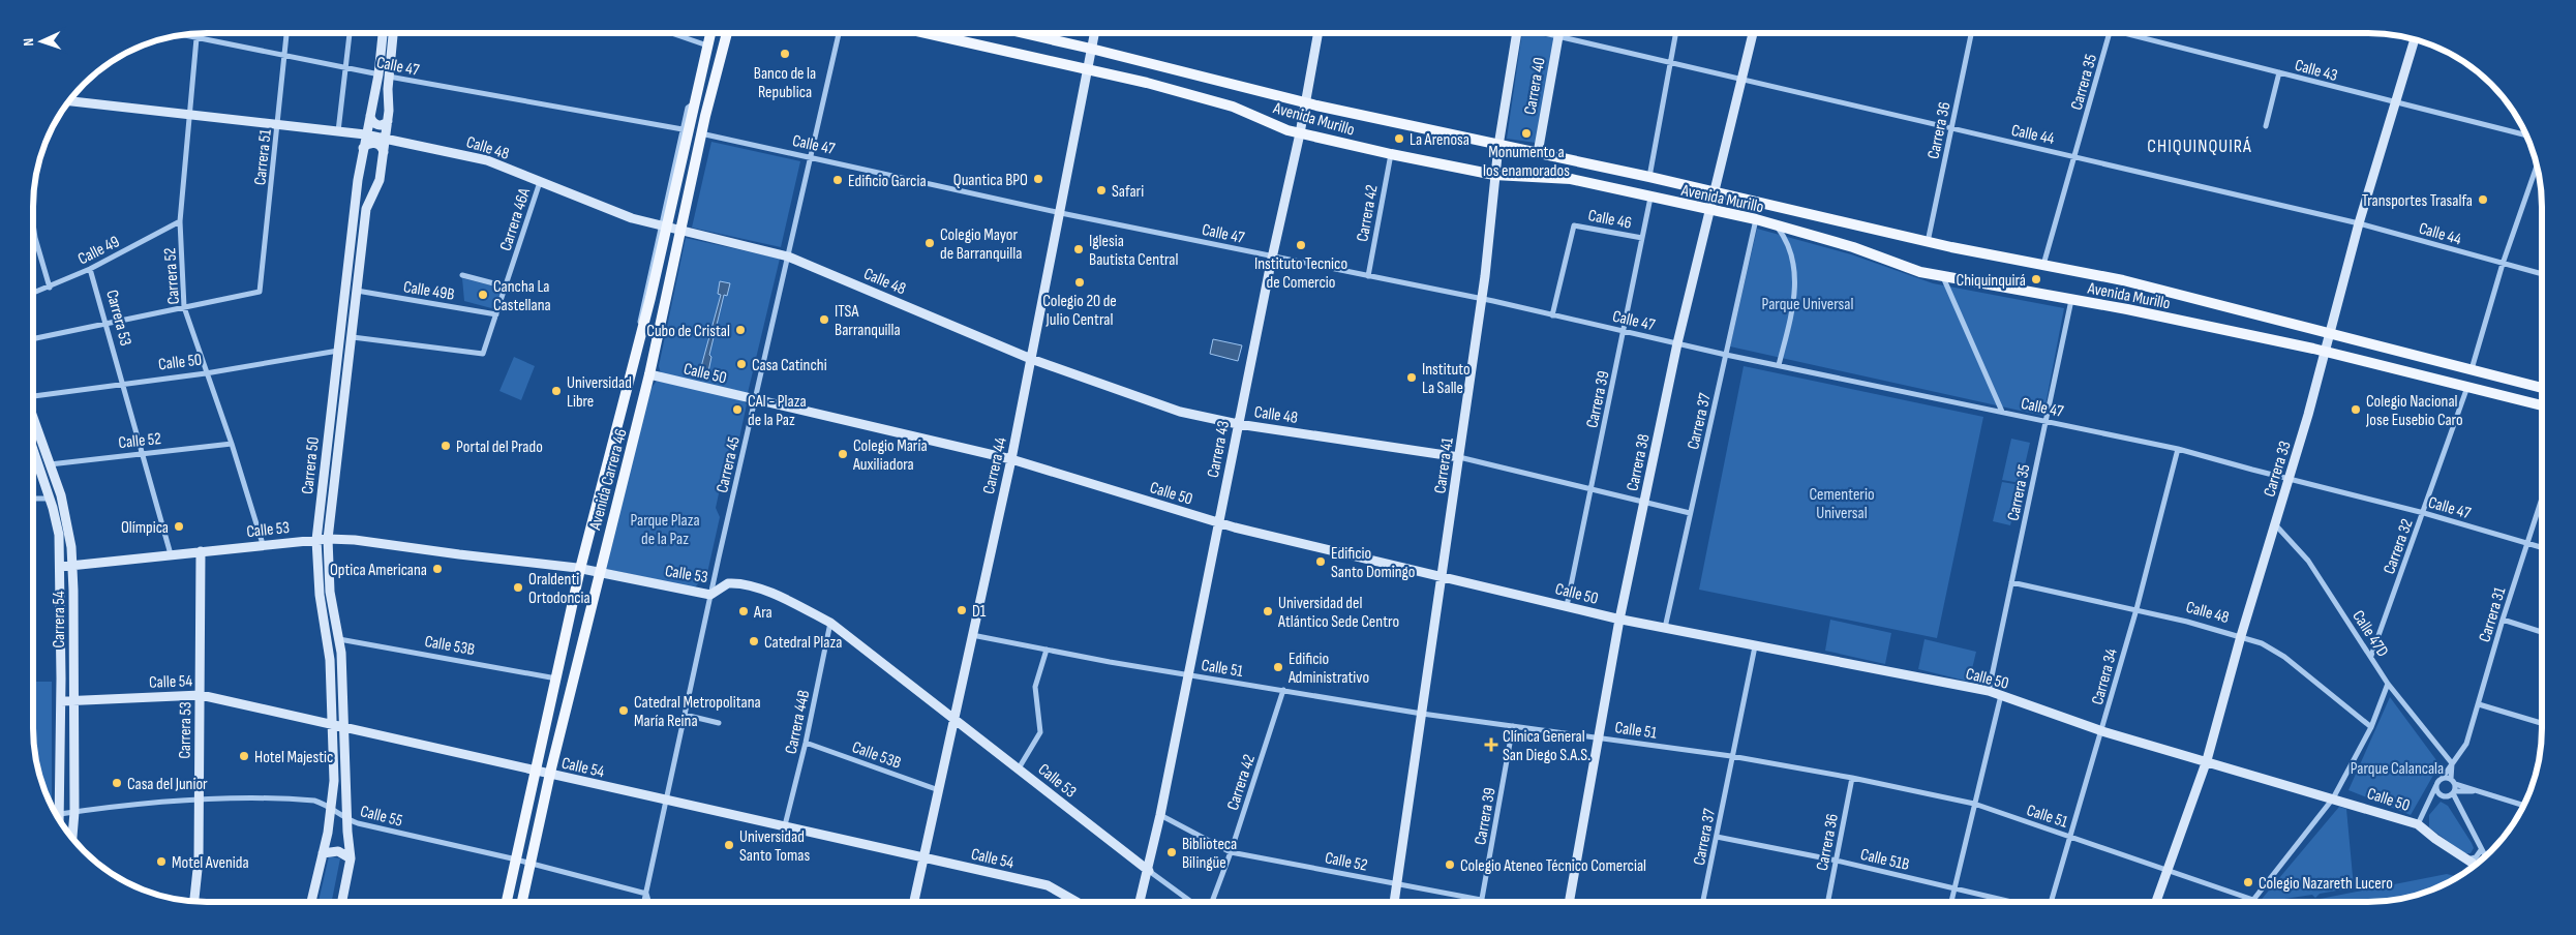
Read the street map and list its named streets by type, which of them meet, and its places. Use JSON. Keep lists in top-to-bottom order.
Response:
{
  "streets": {
    "main road": ["Avenida Murillo", "Avenida Carrera 46"],
    "street": [
      "Calle 47",
      "Calle 43",
      "Carrera 35",
      "Carrera 40",
      "Carrera 36",
      "Calle 44",
      "Calle 48",
      "Carrera 51",
      "Carrera 42",
      "Calle 46",
      "Carrera 46A",
      "Calle 49",
      "Carrera 52",
      "Calle 49B",
      "Carrera 53",
      "Calle 50",
      "Carrera 39",
      "Carrera 37",
      "Calle 52",
      "Carrera 43",
      "Carrera 38",
      "Carrera 45",
      "Carrera 50",
      "Carrera 44",
      "Carrera 41",
      "Carrera 33",
      "Calle 53",
      "Carrera 32",
      "Carrera 31",
      "Carrera 54",
      "Calle 47D",
      "Calle 53B",
      "Calle 51",
      "Carrera 34",
      "Calle 54",
      "Carrera 44B",
      "Calle 55",
      "Calle 51B"
    ]
  },
  "crossings": [
    ["Calle 47", "Carrera 35"],
    ["Calle 47", "Carrera 51"],
    ["Calle 47", "Carrera 42"],
    ["Calle 47", "Calle 46"],
    ["Calle 47", "Carrera 52"],
    ["Calle 47", "Carrera 39"],
    ["Calle 47", "Carrera 37"],
    ["Calle 47", "Carrera 43"],
    ["Calle 47", "Carrera 38"],
    ["Calle 47", "Carrera 45"],
    ["Calle 47", "Carrera 50"],
    ["Calle 47", "Carrera 44"],
    ["Calle 47", "Carrera 41"],
    ["Calle 47", "Carrera 33"],
    ["Calle 47", "Carrera 32"],
    ["Calle 47", "Carrera 31"],
    ["Calle 47", "Carrera 34"],
    ["Calle 43", "Carrera 33"],
    ["Carrera 35", "Avenida Murillo"],
    ["Carrera 35", "Calle 44"],
    ["Carrera 35", "Calle 48"],
    ["Carrera 35", "Calle 50"],
    ["Carrera 40", "Avenida Murillo"],
    ["Avenida Murillo", "Carrera 36"],
    ["Avenida Murillo", "Carrera 42"],
    ["Avenida Murillo", "Carrera 39"],
    ["Avenida Murillo", "Carrera 37"],
    ["Avenida Murillo", "Carrera 43"],
    ["Avenida Murillo", "Carrera 38"],
    ["Avenida Murillo", "Carrera 44"],
    ["Avenida Murillo", "Carrera 41"],
    ["Avenida Murillo", "Carrera 33"],
    ["Avenida Murillo", "Carrera 32"],
    ["Carrera 36", "Calle 44"],
    ["Carrera 36", "Calle 51"],
    ["Carrera 36", "Calle 51B"],
    ["Calle 44", "Carrera 38"],
    ["Calle 44", "Carrera 33"],
    ["Calle 48", "Carrera 51"],
    ["Calle 48", "Carrera 46A"],
    ["Calle 48", "Carrera 52"],
    ["Calle 48", "Carrera 39"],
    ["Calle 48", "Carrera 37"],
    ["Calle 48", "Carrera 43"],
    ["Calle 48", "Carrera 38"],
    ["Calle 48", "Carrera 45"],
    ["Calle 48", "Carrera 50"],
    ["Calle 48", "Carrera 44"],
    ["Calle 48", "Carrera 41"],
    ["Calle 48", "Carrera 33"],
    ["Calle 48", "Carrera 34"],
    ["Carrera 51", "Carrera 52"],
    ["Carrera 42", "Calle 52"],
    ["Carrera 42", "Calle 51"],
    ["Calle 46", "Carrera 39"],
    ["Carrera 46A", "Calle 49B"],
    ["Carrera 46A", "Carrera 50"],
    ["Calle 49", "Carrera 52"],
    ["Calle 49", "Carrera 53"],
    ["Carrera 52", "Calle 50"],
    ["Carrera 52", "Calle 52"],
    ["Carrera 52", "Calle 53"],
    ["Calle 49B", "Carrera 50"],
    ["Carrera 53", "Calle 50"],
    ["Carrera 53", "Calle 52"],
    ["Carrera 53", "Calle 53"],
    ["Carrera 53", "Calle 54"],
    ["Carrera 53", "Calle 55"],
    ["Calle 50", "Carrera 39"],
    ["Calle 50", "Carrera 37"],
    ["Calle 50", "Carrera 43"],
    ["Calle 50", "Carrera 38"],
    ["Calle 50", "Carrera 45"],
    ["Calle 50", "Carrera 50"],
    ["Calle 50", "Carrera 44"],
    ["Calle 50", "Carrera 41"],
    ["Calle 50", "Carrera 33"],
    ["Calle 50", "Avenida Carrera 46"],
    ["Calle 50", "Carrera 31"],
    ["Calle 50", "Carrera 34"],
    ["Carrera 39", "Calle 52"],
    ["Carrera 39", "Calle 51"],
    ["Carrera 37", "Calle 51"],
    ["Carrera 37", "Calle 51B"],
    ["Calle 52", "Carrera 43"],
    ["Calle 52", "Carrera 41"],
    ["Calle 52", "Carrera 54"],
    ["Carrera 43", "Calle 53"],
    ["Carrera 43", "Calle 51"],
    ["Carrera 38", "Calle 51"],
    ["Carrera 45", "Calle 53"],
    ["Carrera 45", "Calle 54"],
    ["Carrera 45", "Calle 55"],
    ["Carrera 50", "Calle 53"],
    ["Carrera 50", "Calle 53B"],
    ["Carrera 50", "Calle 54"],
    ["Carrera 50", "Calle 55"],
    ["Carrera 44", "Calle 53"],
    ["Carrera 44", "Calle 53B"],
    ["Carrera 44", "Calle 51"],
    ["Carrera 44", "Calle 54"],
    ["Carrera 41", "Calle 51"],
    ["Carrera 33", "Calle 47D"],
    ["Carrera 33", "Calle 51"],
    ["Avenida Carrera 46", "Calle 53"],
    ["Avenida Carrera 46", "Calle 53B"],
    ["Avenida Carrera 46", "Calle 54"],
    ["Avenida Carrera 46", "Calle 55"],
    ["Calle 53", "Carrera 54"],
    ["Calle 53", "Carrera 44B"],
    ["Carrera 32", "Calle 47D"],
    ["Carrera 31", "Calle 47D"],
    ["Carrera 54", "Calle 54"],
    ["Carrera 54", "Calle 55"],
    ["Calle 53B", "Carrera 44B"],
    ["Calle 51", "Carrera 34"],
    ["Calle 54", "Carrera 44B"]
  ],
  "districts": ["CHIQUINQUIRÁ"],
  "parks": [
    "Parque Universal",
    "Cementerio Universal",
    "Parque Plaza de la Paz",
    "Parque Calancala"
  ],
  "places": {
    "other": [
      "Banco de la Republica",
      "Monumento a los enamorados",
      "La Arenosa",
      "Quantica BPO",
      "Edificio Garcia",
      "Safari",
      "Transportes Trasalfa",
      "Colegio Mayor de Barranquilla",
      "Instituto Tecnico de Comercio",
      "Iglesia Bautista Central",
      "Chiquinquirá",
      "Colegio 20 de Julio Central",
      "Cancha La Castellana",
      "ITSA Barranquilla",
      "Cubo de Cristal",
      "Casa Catinchi",
      "Instituto La Salle",
      "Universidad Libre",
      "CAI - Plaza de la Paz",
      "Colegio Nacional Jose Eusebio Caro",
      "Portal del Prado",
      "Colegio María Auxiliadora",
      "Olímpica",
      "Edificio Santo Domingo",
      "Optica Americana",
      "Oraldenti Ortodoncia",
      "D1",
      "Ara",
      "Universidad del Atlántico Sede Centro",
      "Catedral Plaza",
      "Edificio Administrativo",
      "Catedral Metropolitana María Reina",
      "Hotel Majestic",
      "Casa del Junior",
      "Universidad Santo Tomas",
      "Biblioteca Bilingüe",
      "Motel Avenida",
      "Colegio Ateneo Técnico Comercial",
      "Colegio Nazareth Lucero"
    ],
    "health": ["Clínica General San Diego S.A.S."]
  },
  "north": "left"
}
